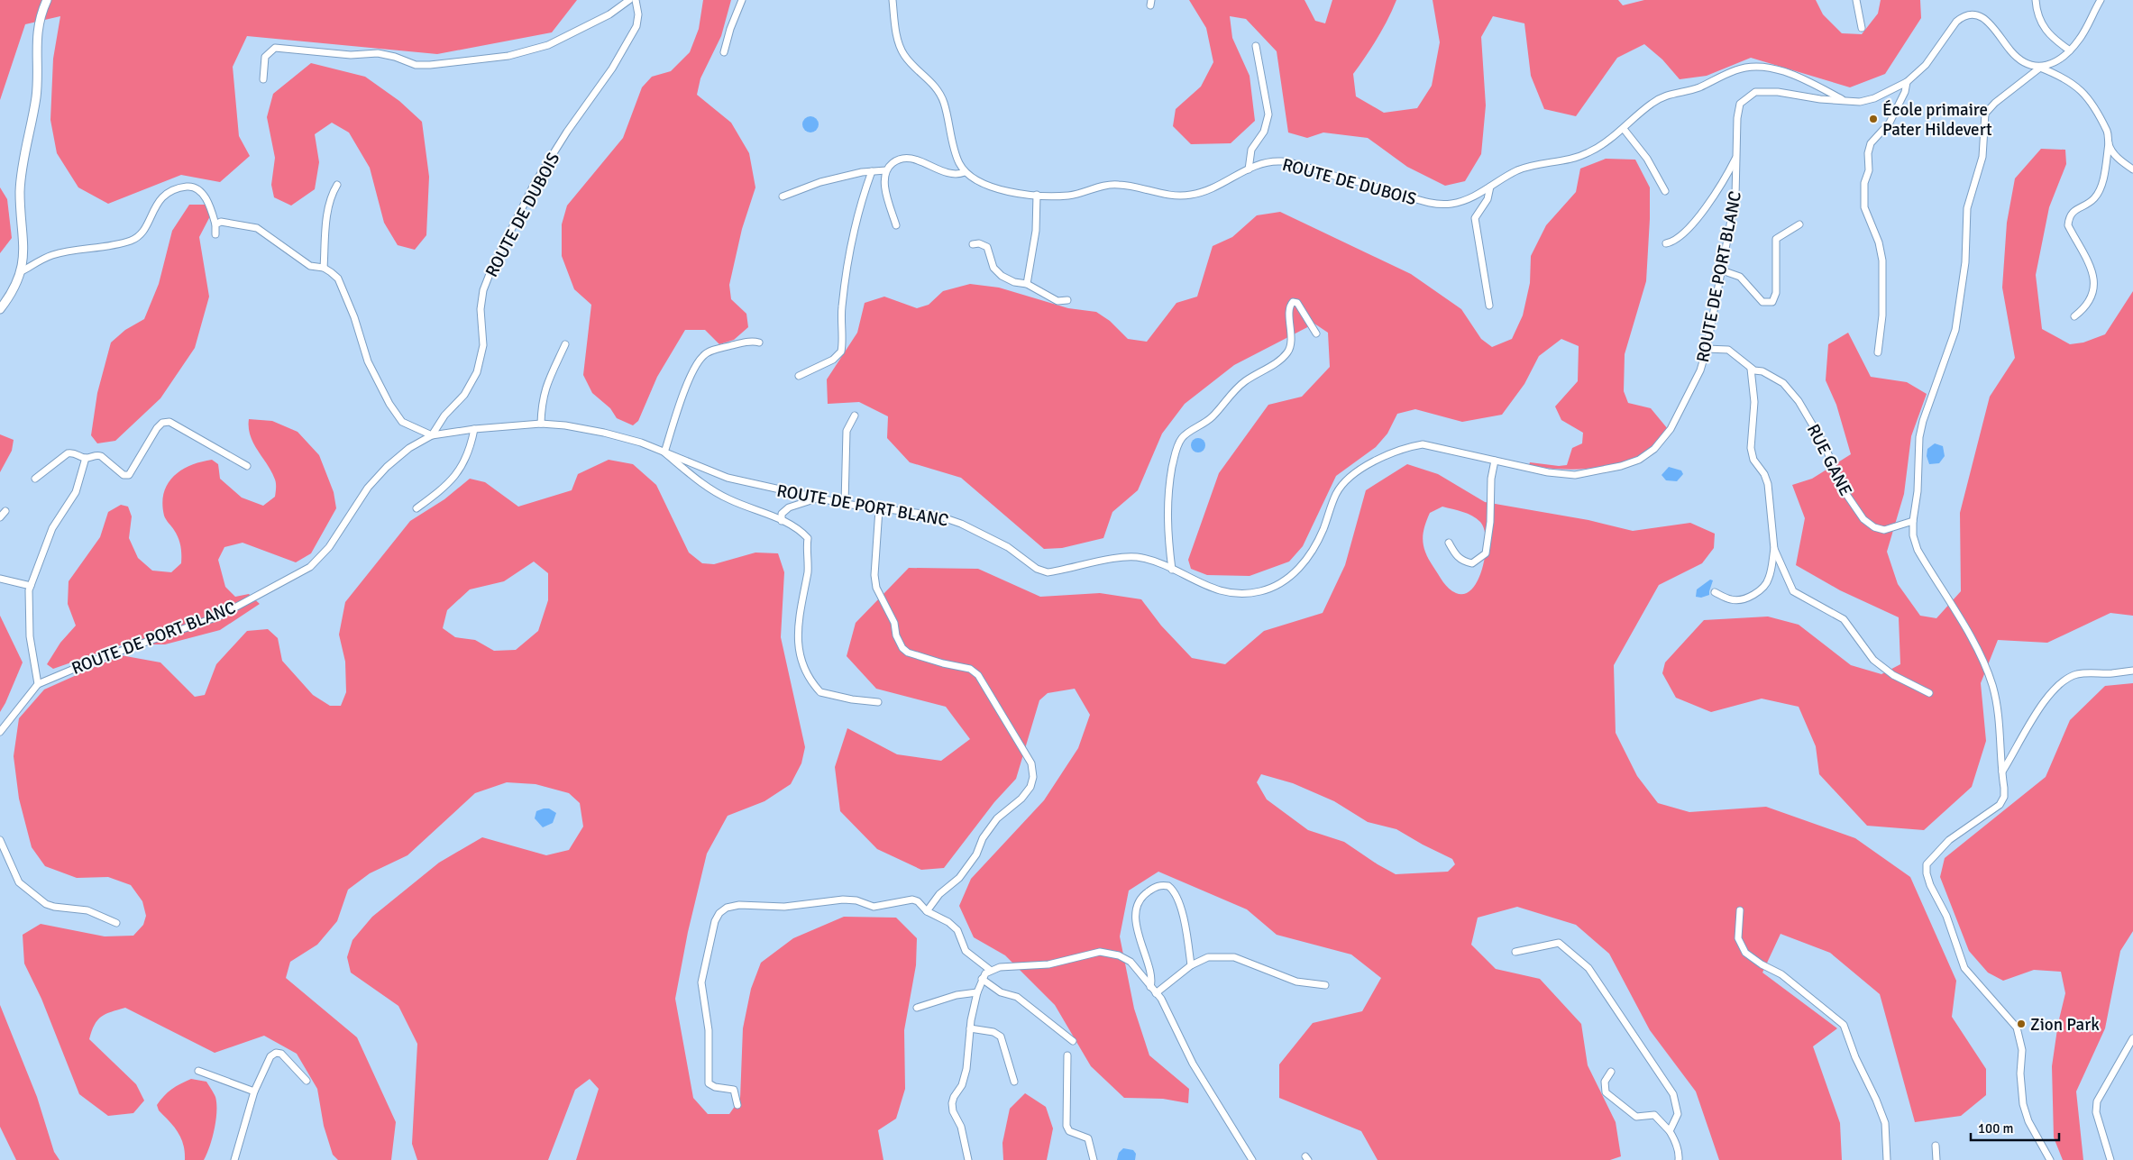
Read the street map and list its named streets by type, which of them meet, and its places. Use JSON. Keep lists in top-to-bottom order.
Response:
{
  "streets": {
    "street": ["ROUTE DE DUBOIS", "ROUTE DE PORT BLANC", "RUE GANE"]
  },
  "crossings": [
    ["ROUTE DE DUBOIS", "ROUTE DE PORT BLANC"],
    ["ROUTE DE PORT BLANC", "RUE GANE"]
  ],
  "places": ["École primaire Pater Hildevert", "Zion Park"],
  "scale_bar": "100 m"
}
